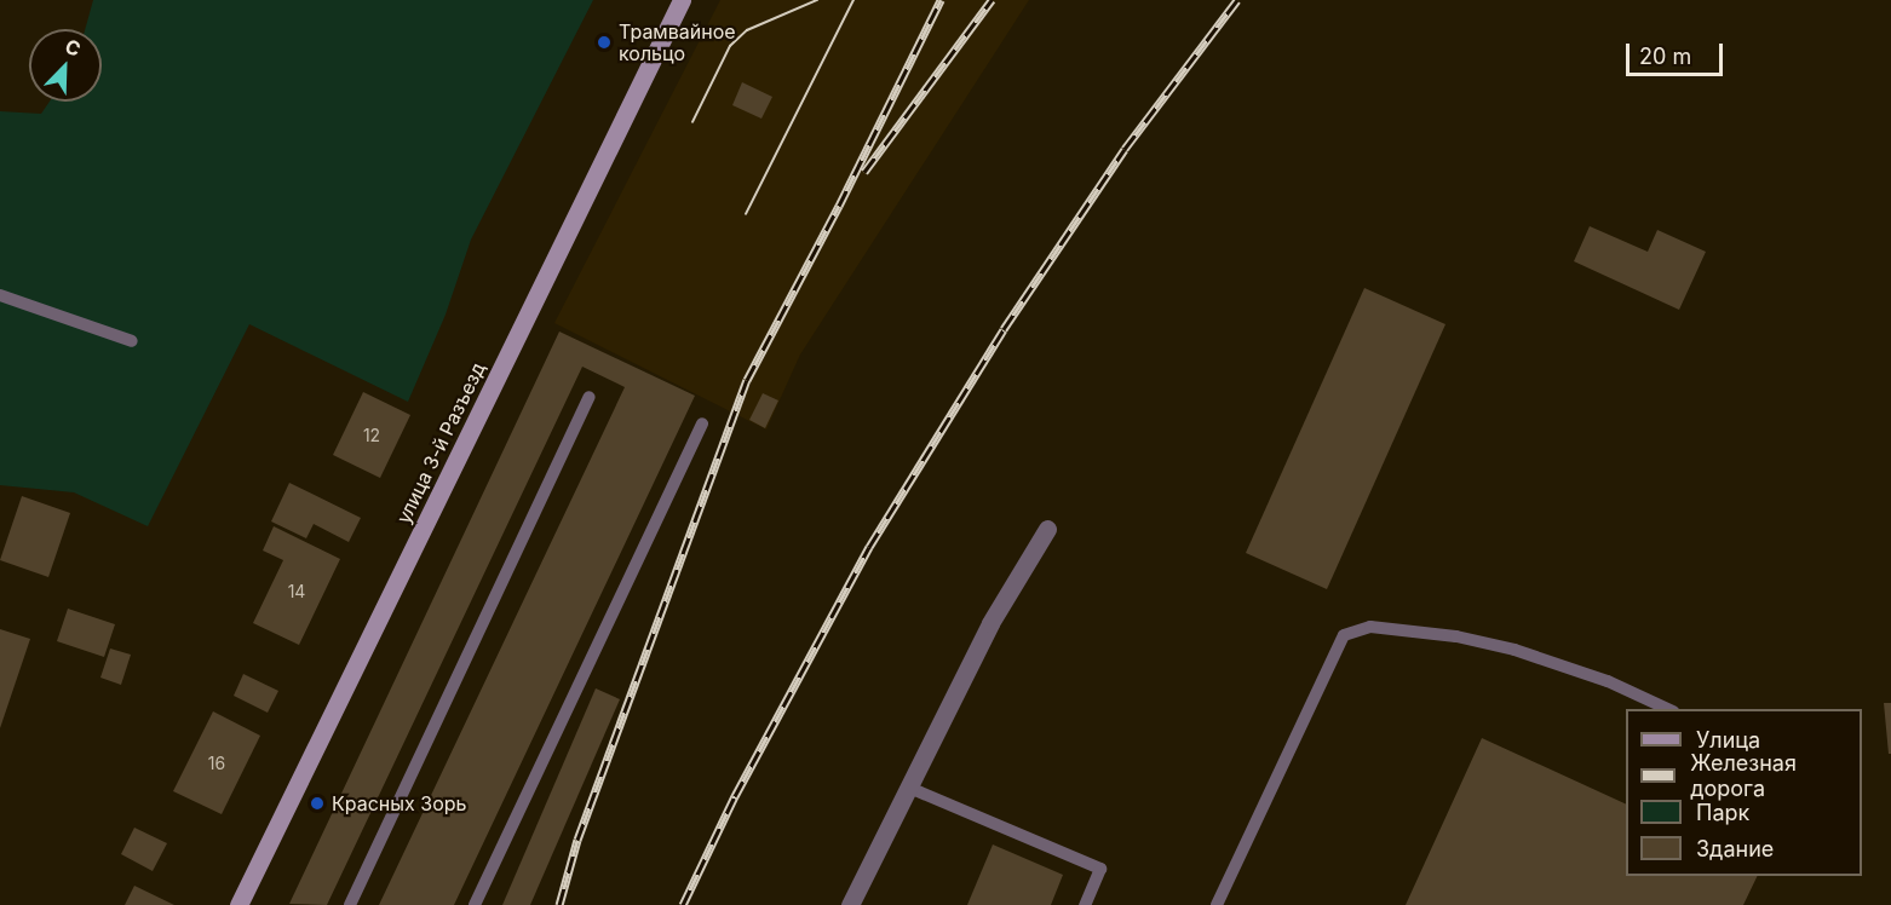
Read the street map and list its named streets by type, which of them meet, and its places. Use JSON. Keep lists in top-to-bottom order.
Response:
{
  "streets": {
    "main road": ["улица 3-й Разъезд"]
  },
  "places": ["Трамвайное кольцо", "Красных Зорь"],
  "house_numbers": ["12", "14", "16"],
  "legend": [
    "Улица",
    "Железная дорога",
    "Парк",
    "Здание"
  ],
  "scale_bar": "20 m",
  "north": "top right"
}
